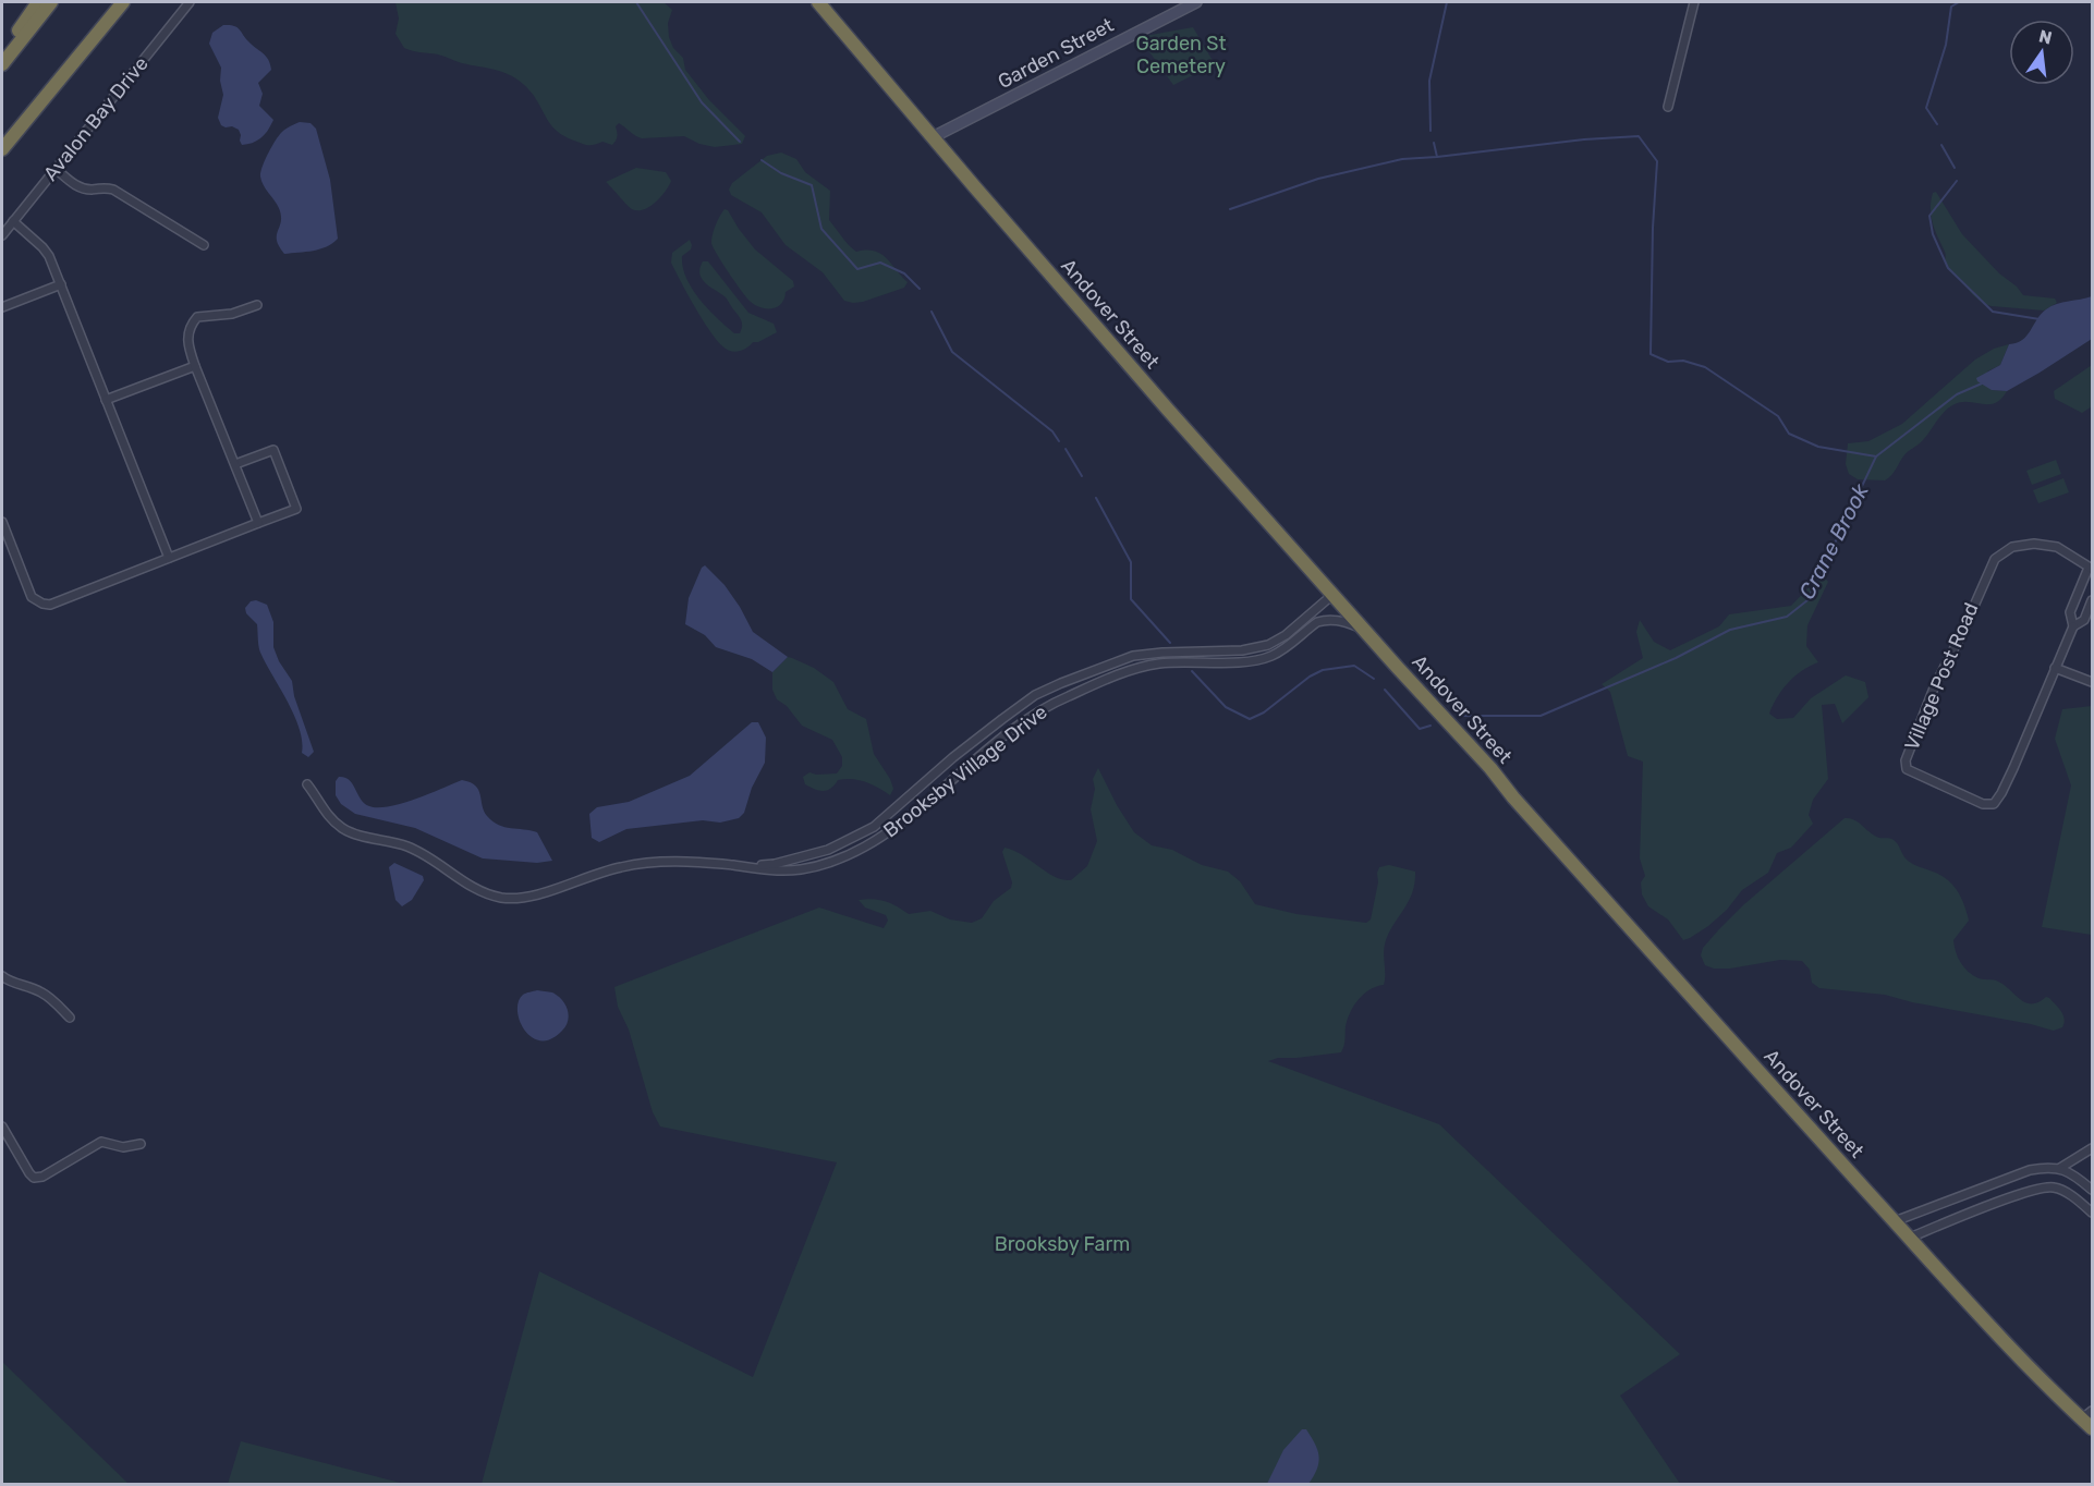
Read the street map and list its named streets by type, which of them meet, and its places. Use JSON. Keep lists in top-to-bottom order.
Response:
{
  "streets": {
    "highway": ["Andover Street"],
    "main road": ["Garden Street"],
    "street": ["Avalon Bay Drive", "Village Post Road", "Brooksby Village Drive"]
  },
  "crossings": [
    ["Garden Street", "Andover Street"],
    ["Andover Street", "Brooksby Village Drive"]
  ],
  "water": ["Crane Brook"],
  "parks": ["Garden St Cemetery", "Brooksby Farm"],
  "north": "top"
}
